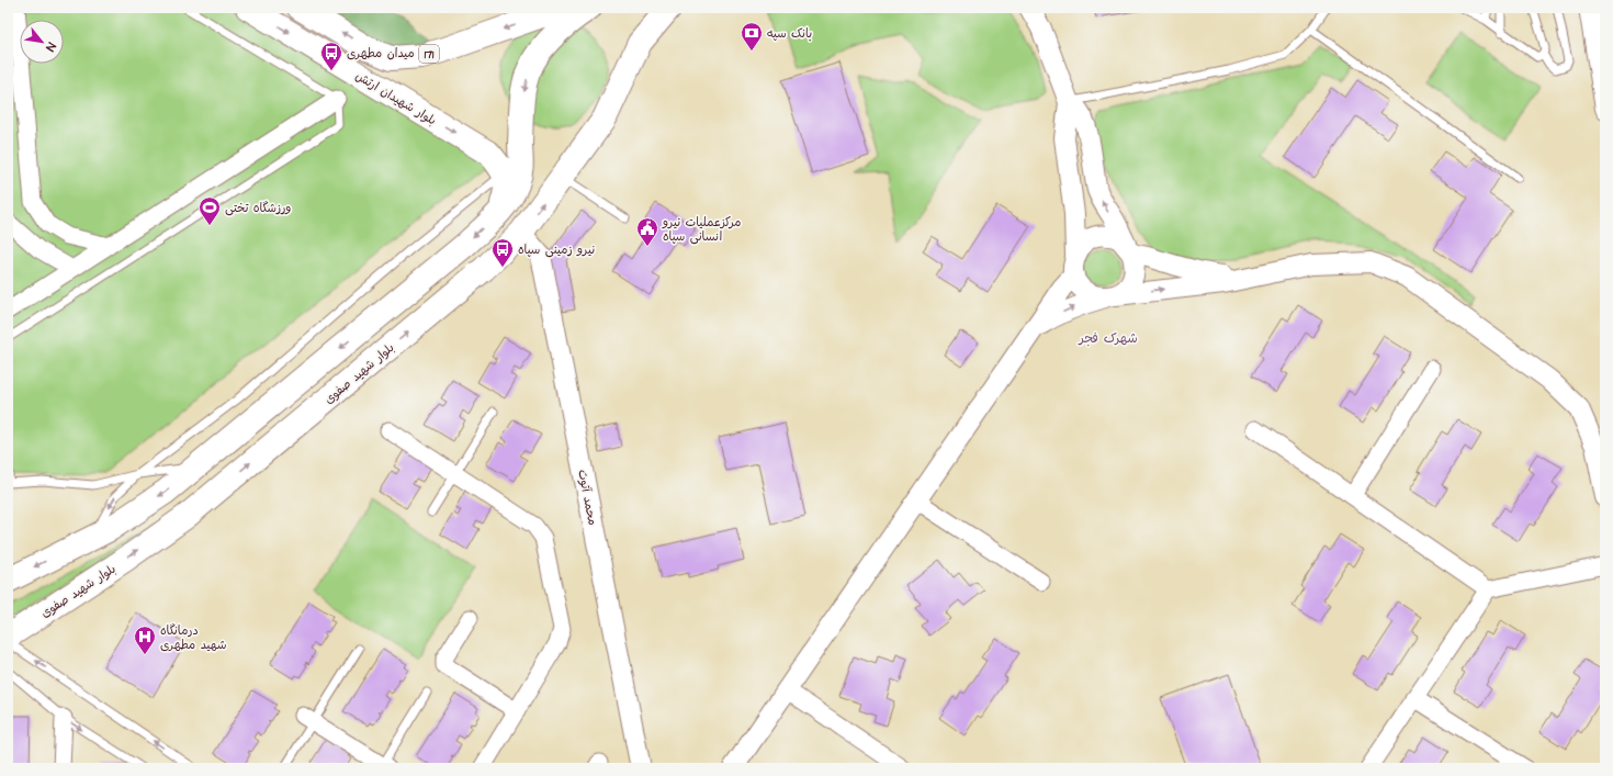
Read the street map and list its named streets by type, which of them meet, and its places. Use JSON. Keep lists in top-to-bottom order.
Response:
{
  "streets": {
    "main road": ["171", "بلوار شهیدان ارتش", "بلوار شهید صفوی"],
    "street": ["محمد آتوت"]
  },
  "crossings": [
    ["بلوار شهید صفوی", "محمد آتوت"]
  ],
  "one_way": ["بلوار شهیدان ارتش"],
  "districts": ["شهرک فجر"],
  "places": {
    "bank": ["بانک سپه"],
    "bus stop": ["میدان مطهری", "نیرو زمینی سپاه"],
    "sports": ["ورزشگاه تختی"],
    "public building": ["مرکزعملیات نیرو انسانی سپاه"],
    "hospital": ["درمانگاه شهید مطهری"]
  },
  "north": "bottom right"
}
